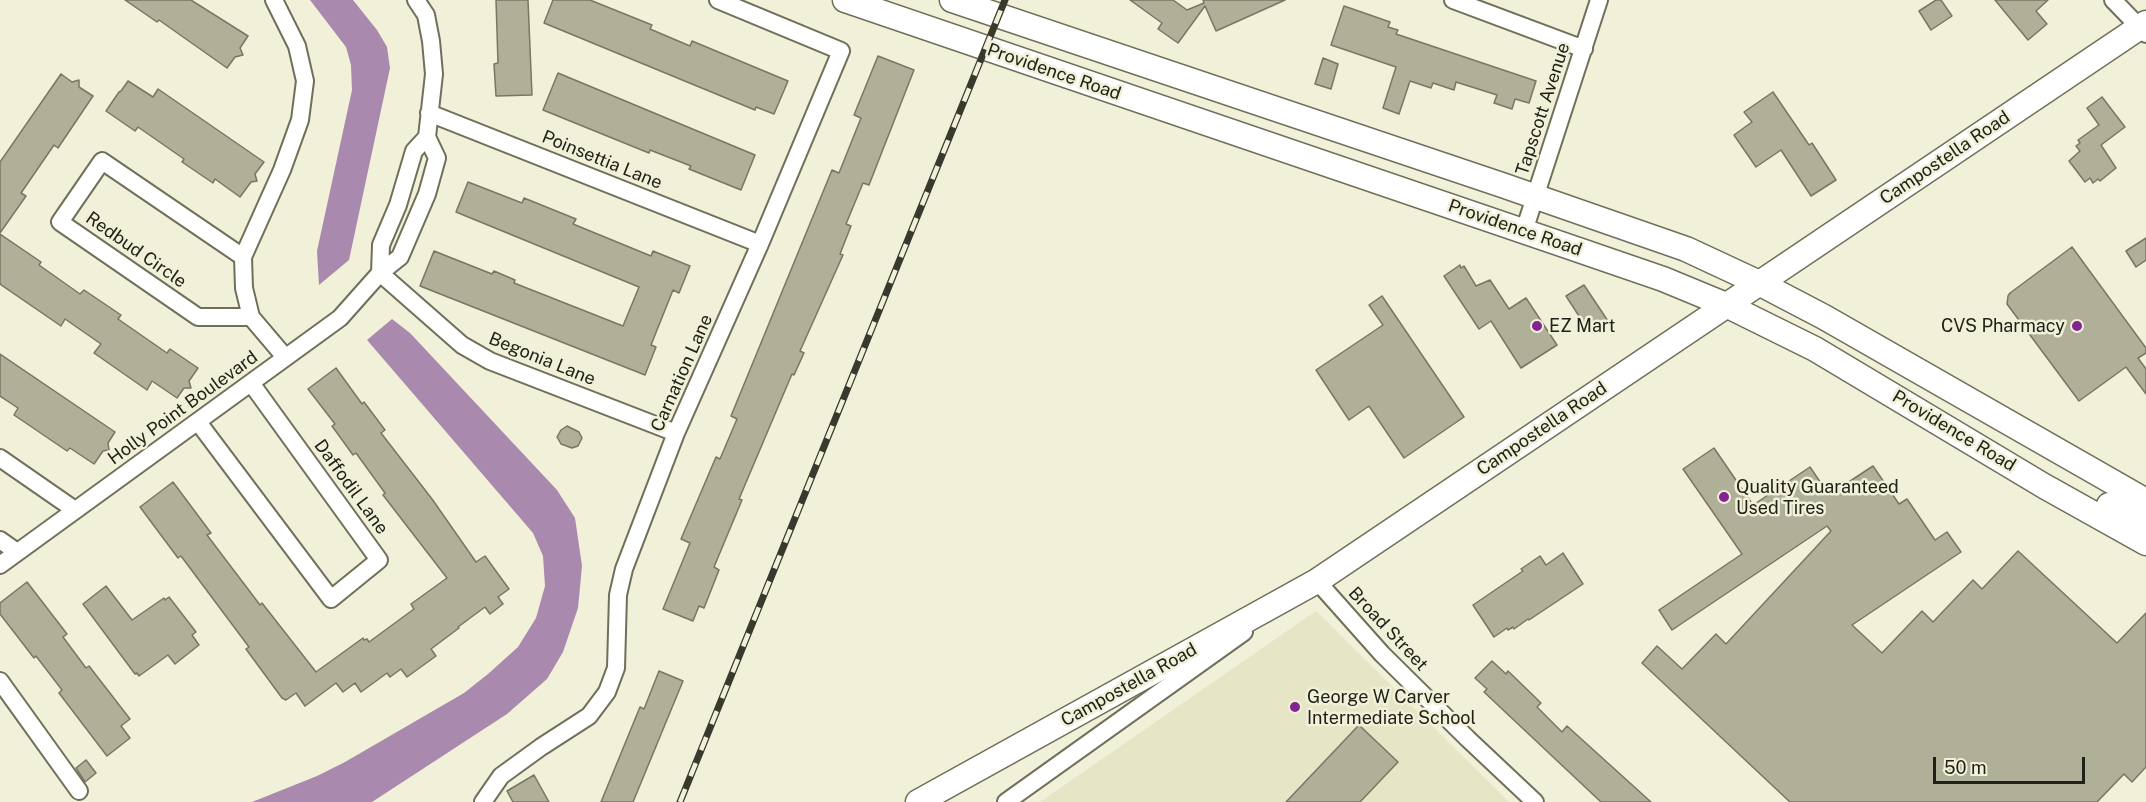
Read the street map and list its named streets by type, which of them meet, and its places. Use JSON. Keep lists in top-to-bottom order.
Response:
{
  "streets": {
    "main road": ["Providence Road", "Campostella Road"],
    "street": [
      "Tapscott Avenue",
      "Poinsettia Lane",
      "Redbud Circle",
      "Begonia Lane",
      "Carnation Lane",
      "Holly Point Boulevard",
      "Daffodil Lane",
      "Broad Street"
    ]
  },
  "crossings": [
    ["Providence Road", "Tapscott Avenue"],
    ["Providence Road", "Campostella Road"],
    ["Campostella Road", "Broad Street"],
    ["Poinsettia Lane", "Carnation Lane"],
    ["Poinsettia Lane", "Holly Point Boulevard"],
    ["Begonia Lane", "Carnation Lane"],
    ["Begonia Lane", "Holly Point Boulevard"],
    ["Holly Point Boulevard", "Daffodil Lane"]
  ],
  "places": [
    "EZ Mart",
    "CVS Pharmacy",
    "Quality Guaranteed Used Tires",
    "George W Carver Intermediate School"
  ],
  "scale_bar": "50 m"
}
